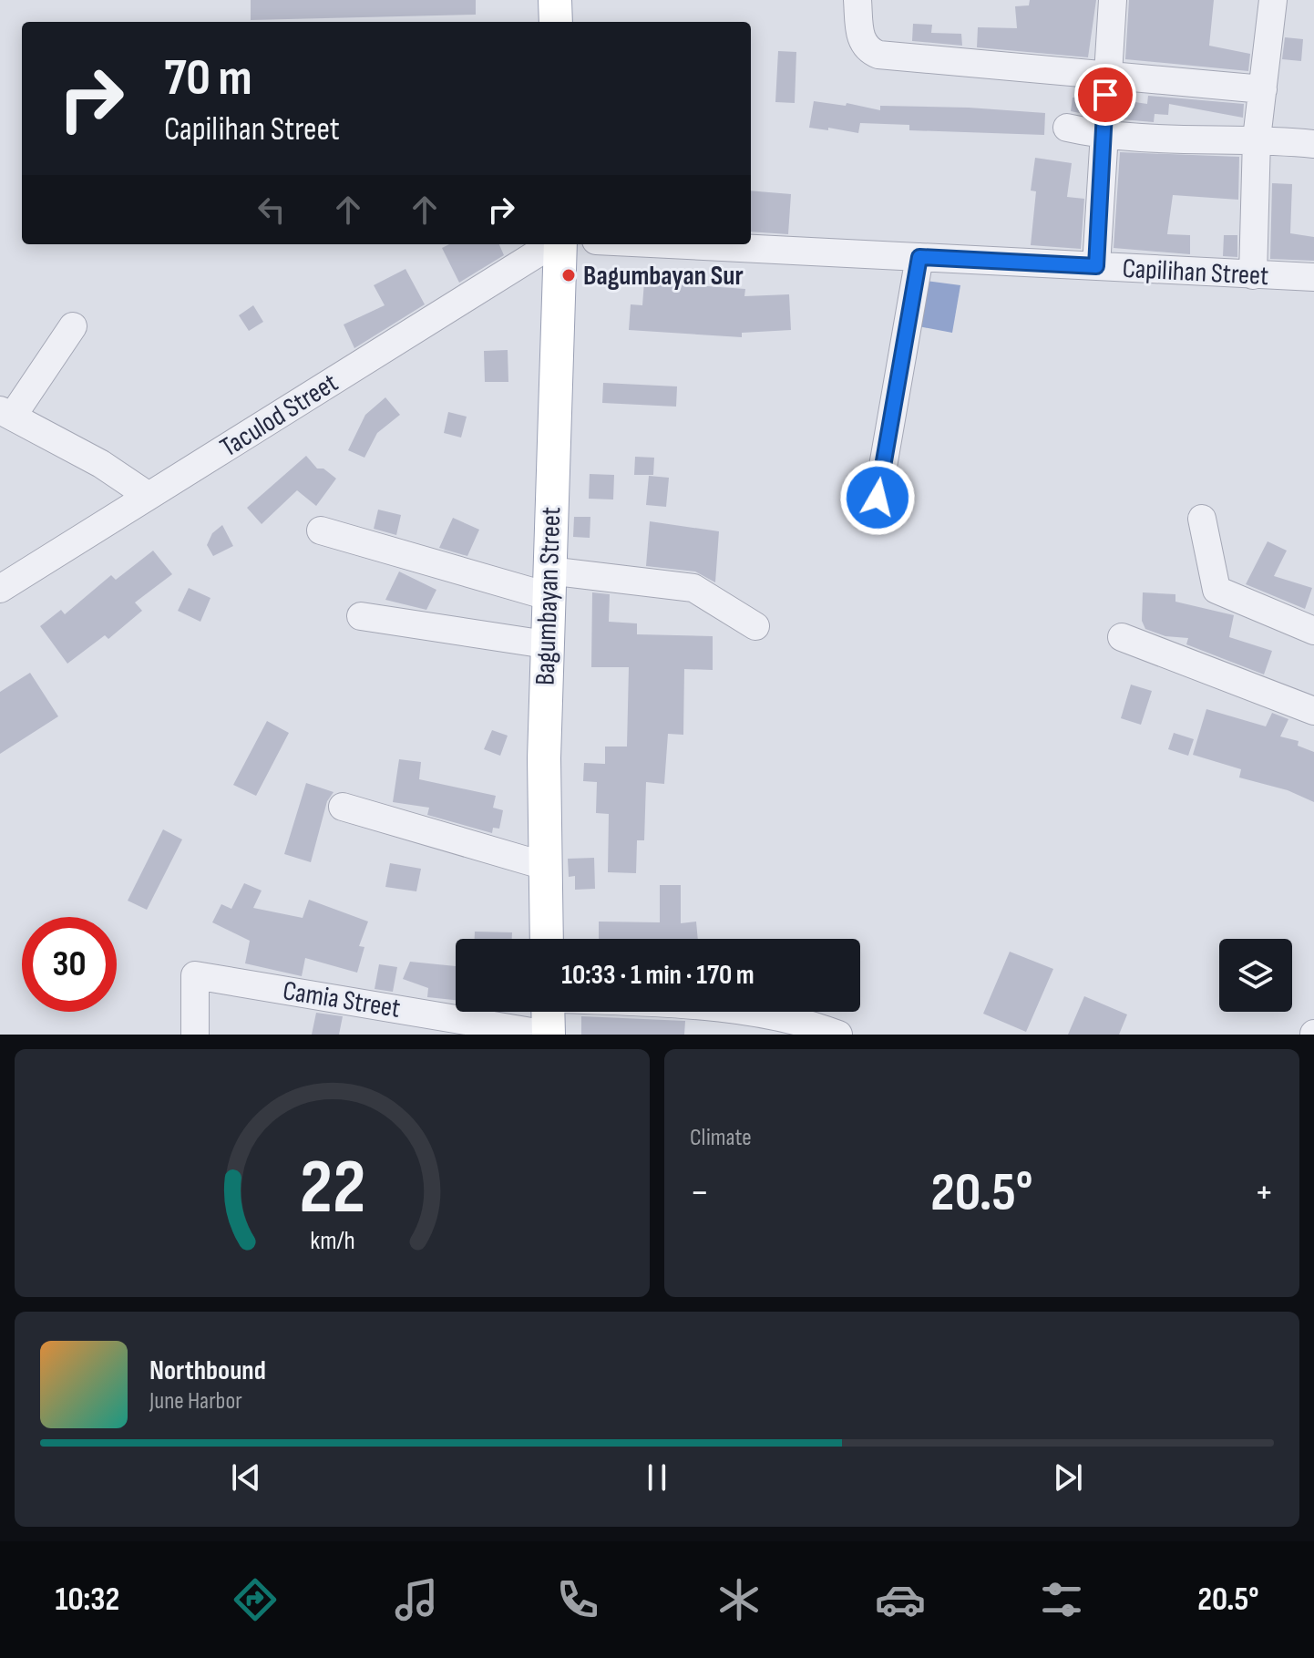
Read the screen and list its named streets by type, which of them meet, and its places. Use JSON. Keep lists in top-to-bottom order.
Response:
{
  "streets": {
    "main road": ["Bagumbayan Street"],
    "street": ["Capilihan Street", "Taculod Street", "Camia Street"]
  },
  "places": ["Bagumbayan Sur"],
  "page": {
    "turn": ["70 m", "Capilihan Street"],
    "limit": "30",
    "trip": "10:33 · 1 min · 170 m",
    "tile": "Climate",
    "heat": ["−", "20.5°", "+"],
    "song": ["Northbound", "June Harbor"],
    "tabs": ["10:32", "20.5°"],
    "gauge": ["22", "km/h"]
  }
}
